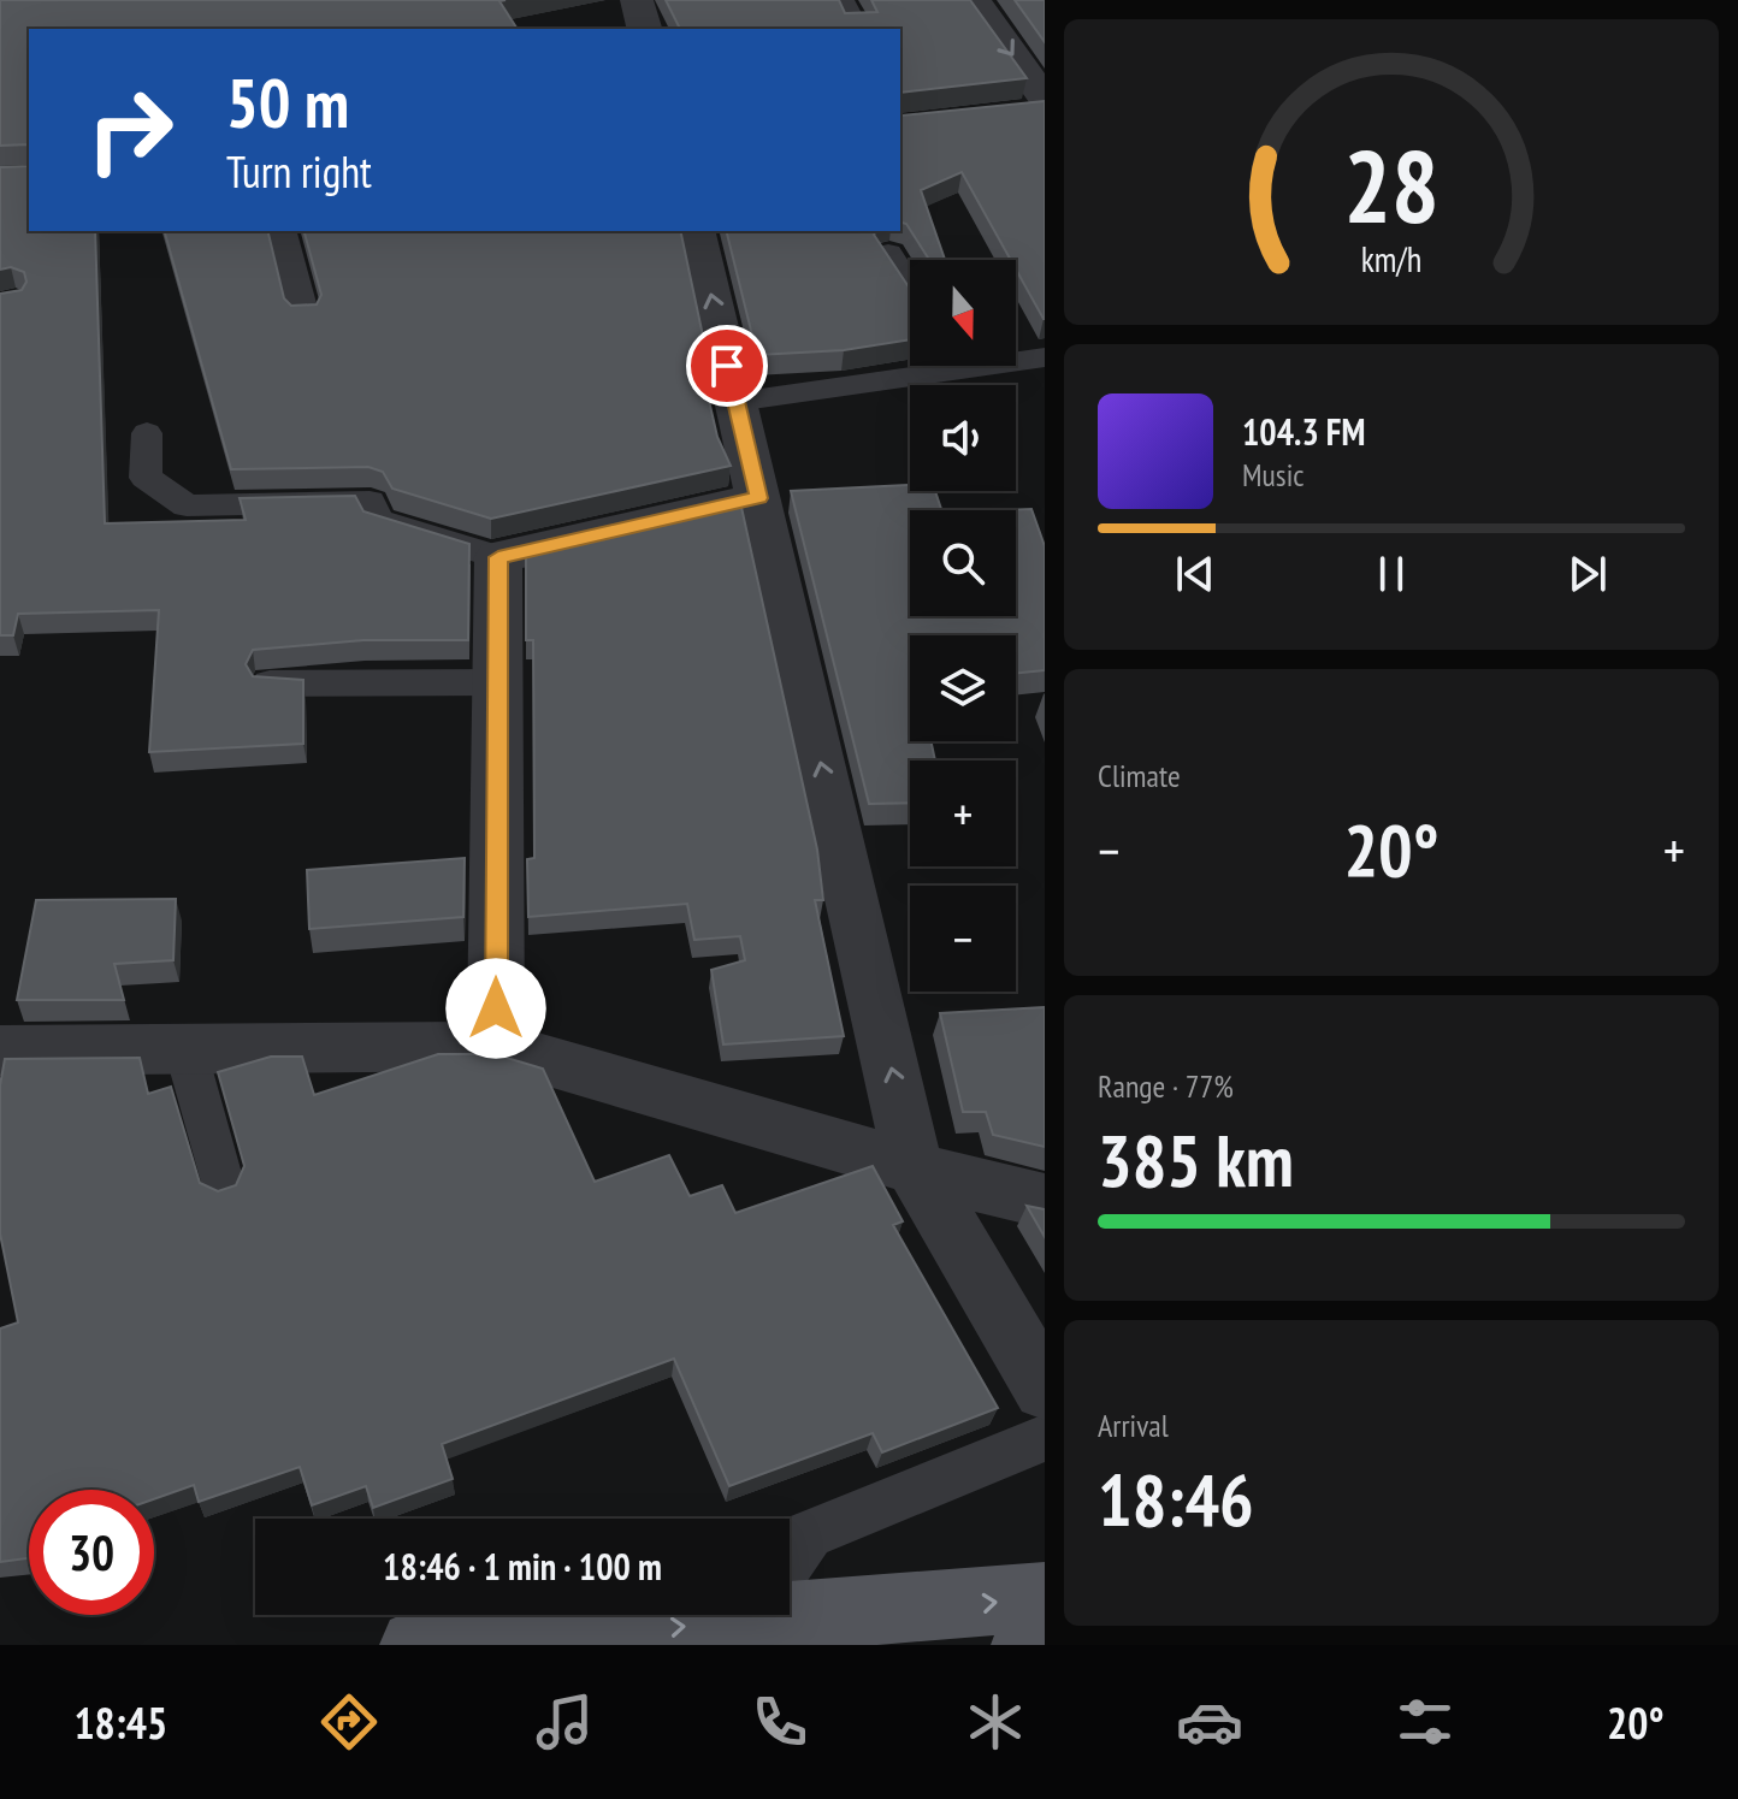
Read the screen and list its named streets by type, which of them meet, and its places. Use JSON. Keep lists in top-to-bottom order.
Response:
{
  "north": "bottom",
  "page": {
    "turn": ["50 m", "Turn right"],
    "map_buttons": ["+", "−"],
    "song": ["104.3 FM", "Music"],
    "tile": [
      "Climate",
      ["Range · 77%", "385 km"],
      ["Arrival", "18:46"]
    ],
    "heat": ["−", "20°", "+"],
    "limit": "30",
    "trip": "18:46 · 1 min · 100 m",
    "tabs": ["18:45", "20°"],
    "gauge": ["28", "km/h"]
  }
}
